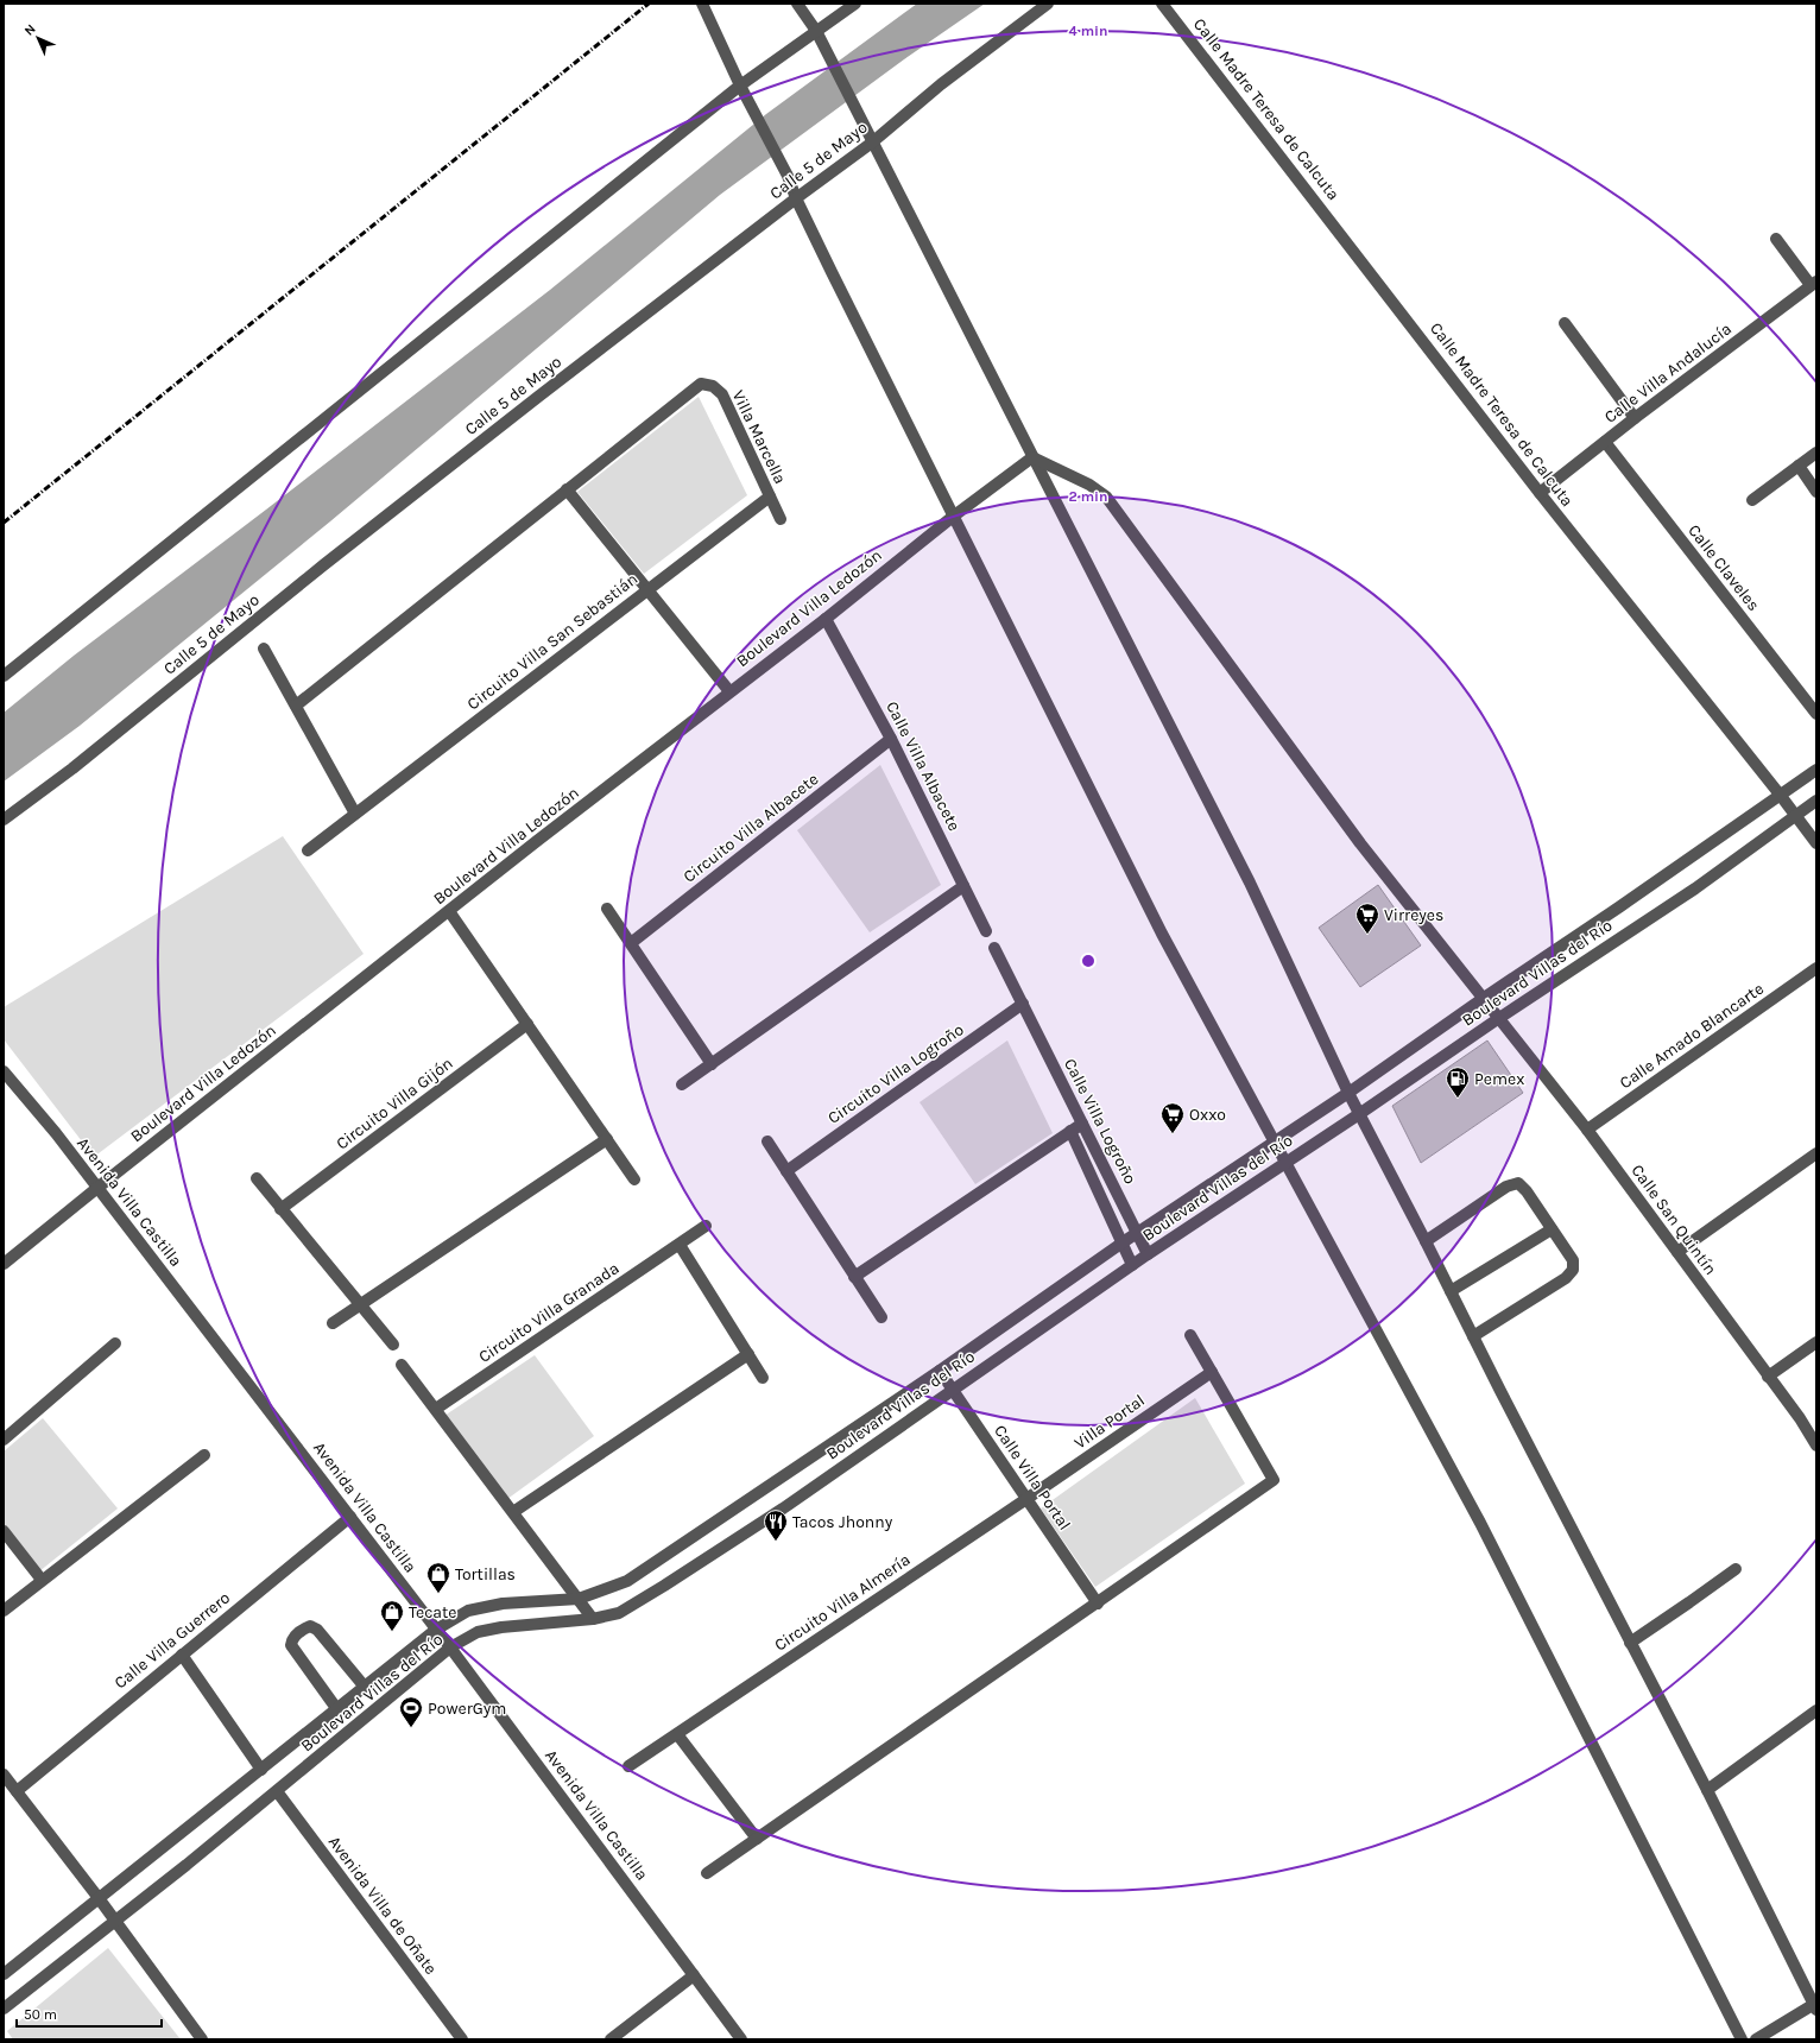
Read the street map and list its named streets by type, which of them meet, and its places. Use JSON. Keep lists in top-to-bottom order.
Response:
{
  "streets": {
    "street": [
      "Calle Madre Teresa de Calcuta",
      "Calle 5 de Mayo",
      "Calle Villa Andalucía",
      "Villa Marcella",
      "Calle Claveles",
      "Boulevard Villa Ledozón",
      "Circuito Villa San Sebastián",
      "Calle Villa Albacete",
      "Circuito Villa Albacete",
      "Boulevard Villas del Río",
      "Calle Amado Blancarte",
      "Circuito Villa Logroño",
      "Circuito Villa Gijón",
      "Calle Villa Logroño",
      "Avenida Villa Castilla",
      "Calle San Quintín",
      "Circuito Villa Granada",
      "Villa Portal",
      "Calle Villa Portal",
      "Circuito Villa Almería",
      "Calle Villa Guerrero",
      "Avenida Villa de Oñate"
    ]
  },
  "crossings": [
    ["Calle Madre Teresa de Calcuta", "Calle Villa Andalucía"],
    ["Calle Madre Teresa de Calcuta", "Boulevard Villas del Río"],
    ["Calle Villa Andalucía", "Calle Claveles"],
    ["Villa Marcella", "Circuito Villa San Sebastián"],
    ["Boulevard Villa Ledozón", "Calle Villa Albacete"],
    ["Boulevard Villa Ledozón", "Avenida Villa Castilla"],
    ["Boulevard Villa Ledozón", "Calle San Quintín"],
    ["Calle Villa Albacete", "Circuito Villa Albacete"],
    ["Boulevard Villas del Río", "Calle Villa Logroño"],
    ["Boulevard Villas del Río", "Avenida Villa Castilla"],
    ["Boulevard Villas del Río", "Calle San Quintín"],
    ["Boulevard Villas del Río", "Calle Villa Portal"],
    ["Boulevard Villas del Río", "Avenida Villa de Oñate"],
    ["Calle Amado Blancarte", "Calle San Quintín"],
    ["Circuito Villa Logroño", "Calle Villa Logroño"],
    ["Avenida Villa Castilla", "Calle Villa Guerrero"],
    ["Villa Portal", "Calle Villa Portal"],
    ["Villa Portal", "Circuito Villa Almería"],
    ["Calle Villa Portal", "Circuito Villa Almería"]
  ],
  "places": {
    "supermarket": ["Virreyes", "Oxxo"],
    "fuel station": ["Pemex"],
    "restaurant": ["Tacos Jhonny"],
    "shop": ["Tortillas", "Tecate"],
    "sports": ["PowerGym"]
  },
  "scale_bar": "50 m",
  "north": "top left",
  "rings": ["4 min", "2 min"]
}
